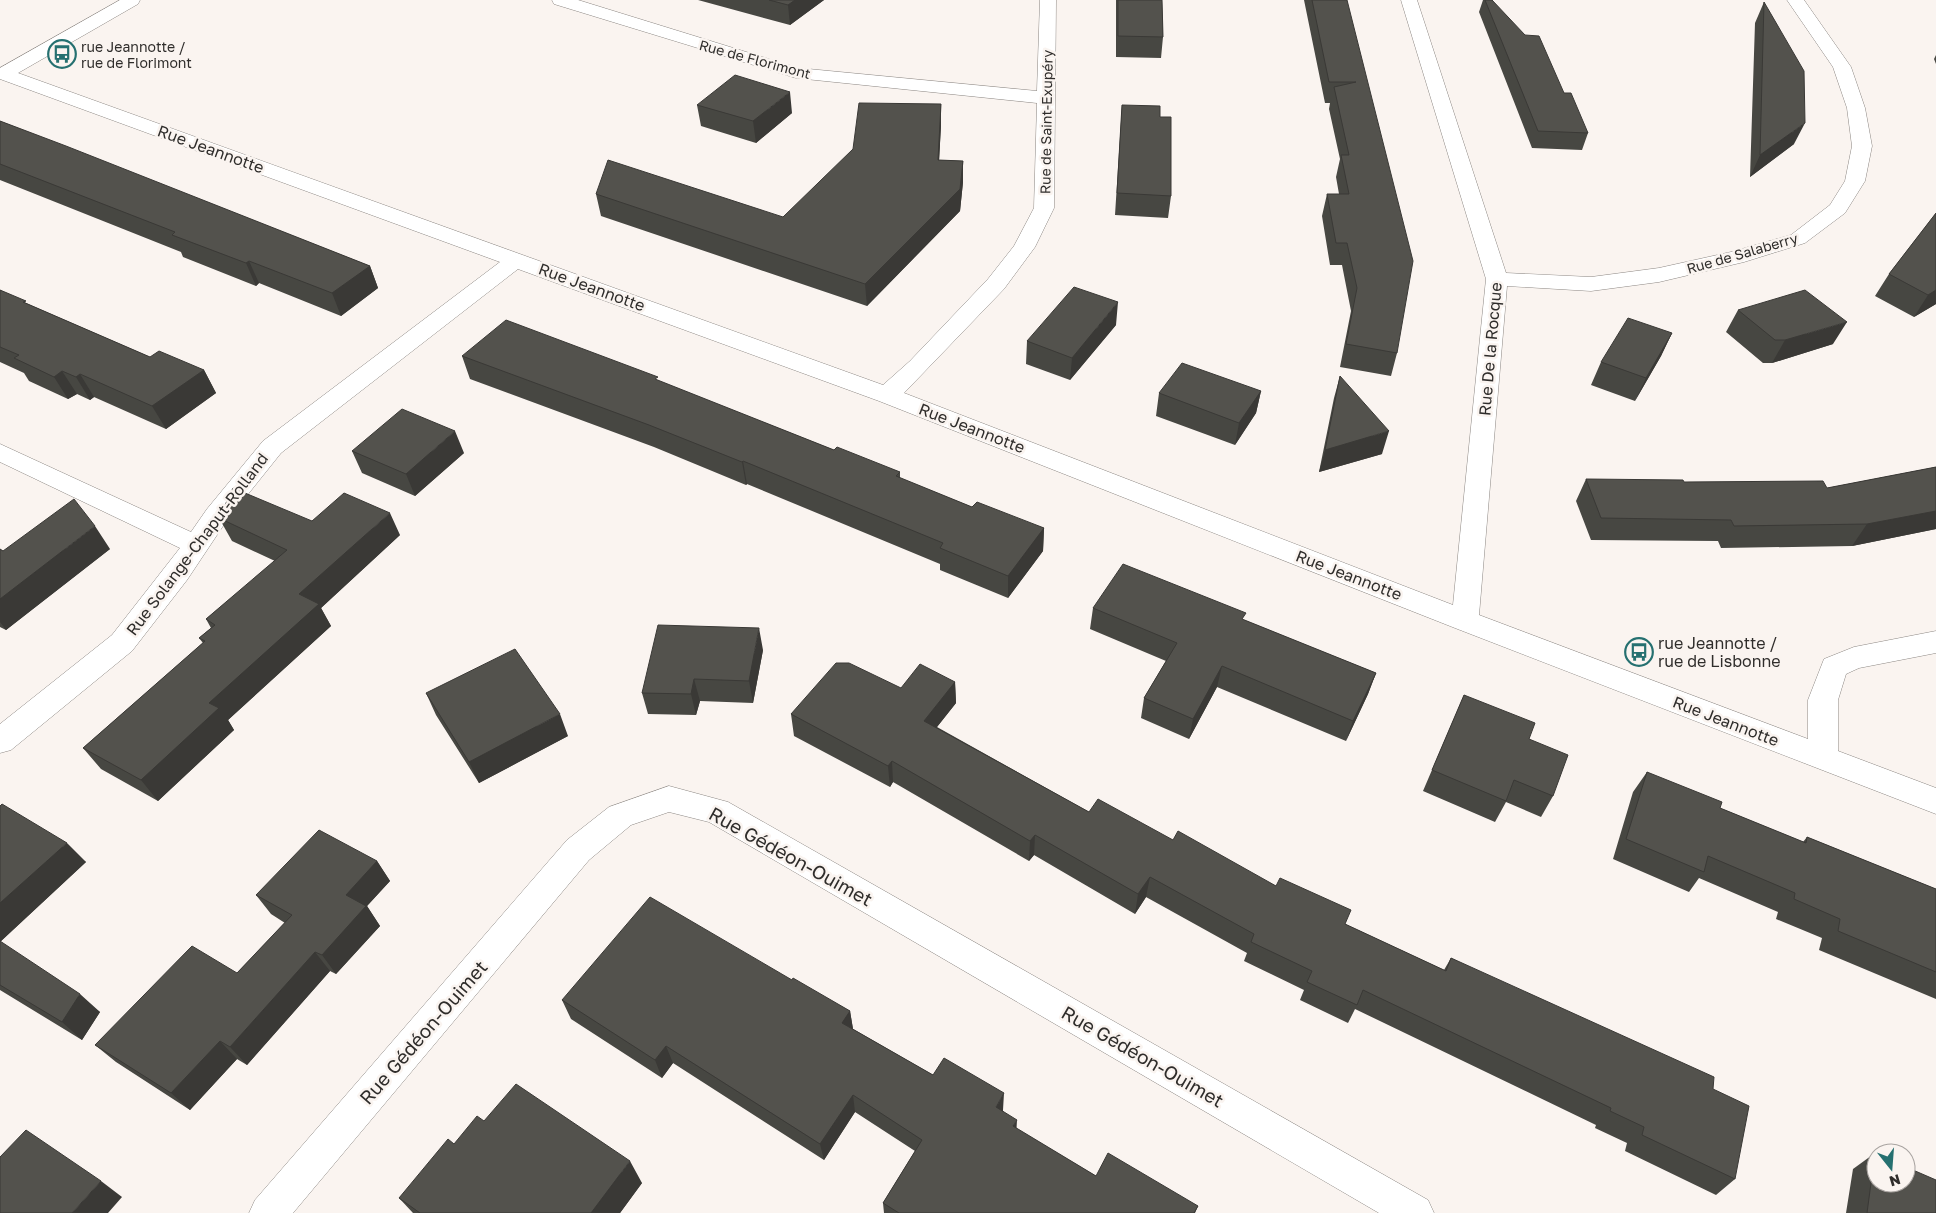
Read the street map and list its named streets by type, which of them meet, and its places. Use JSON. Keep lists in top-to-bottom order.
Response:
{
  "streets": {
    "street": [
      "Rue de Florimont",
      "Rue de Saint-Exupéry",
      "Rue Jeannotte",
      "Rue de Salaberry",
      "Rue De la Rocque",
      "Rue Solange-Chaput-Rolland",
      "Rue Gédéon-Ouimet"
    ]
  },
  "crossings": [
    ["Rue de Florimont", "Rue de Saint-Exupéry"],
    ["Rue de Saint-Exupéry", "Rue Jeannotte"],
    ["Rue Jeannotte", "Rue De la Rocque"],
    ["Rue Jeannotte", "Rue Solange-Chaput-Rolland"],
    ["Rue de Salaberry", "Rue De la Rocque"]
  ],
  "places": {
    "bus stop": ["rue Jeannotte / rue de Florimont", "rue Jeannotte / rue de Lisbonne"]
  },
  "north": "bottom"
}
